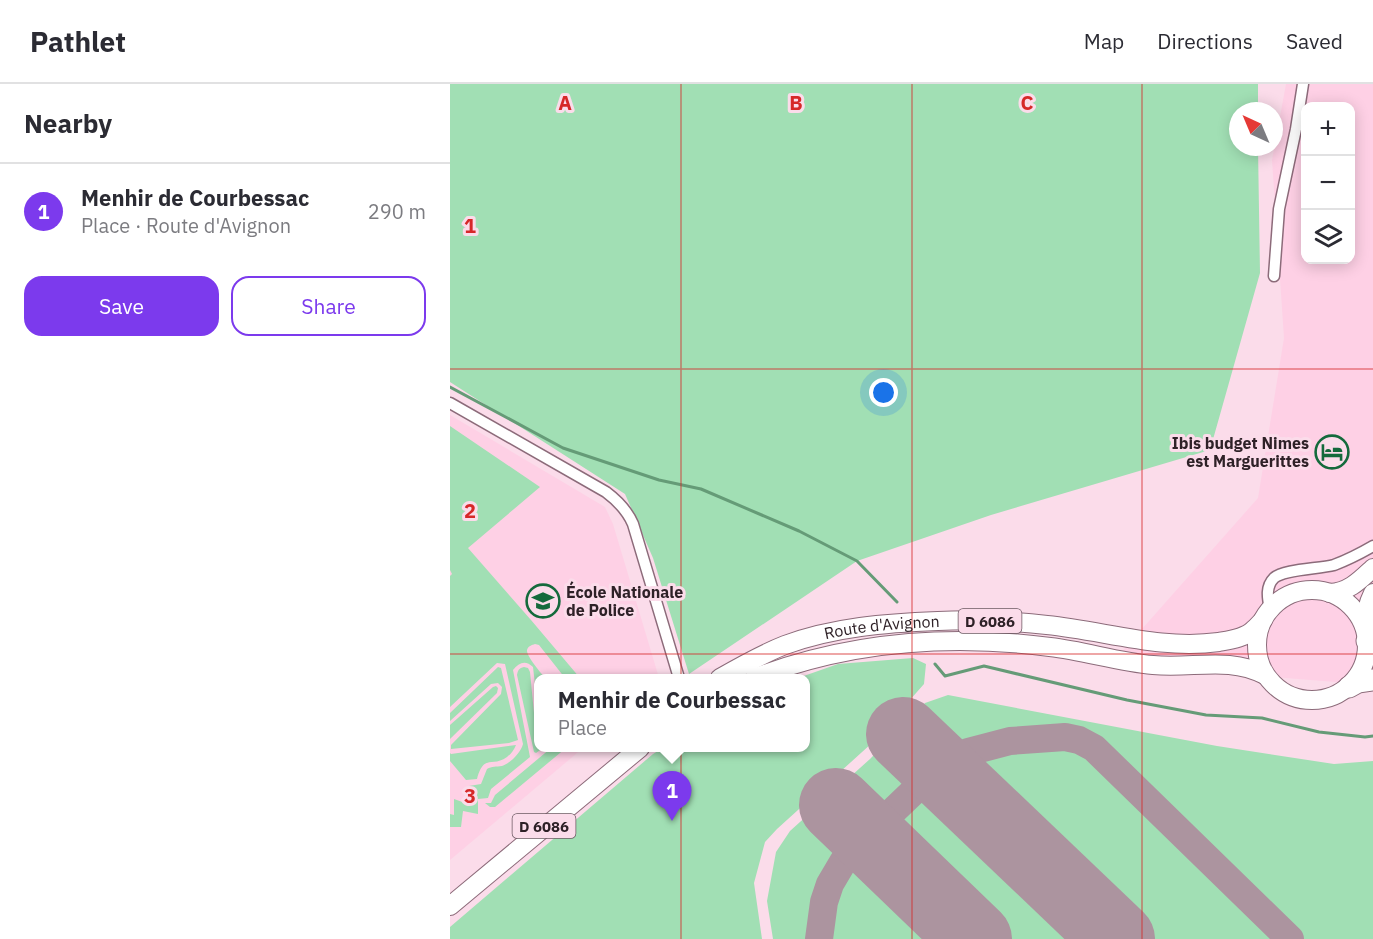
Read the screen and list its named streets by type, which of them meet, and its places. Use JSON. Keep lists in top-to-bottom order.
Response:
{
  "streets": {
    "main road": ["D 6086", "Route d'Avignon"]
  },
  "places": {
    "hotel": ["Ibis budget Nimes est Marguerittes"],
    "school or university": ["École Nationale de Police"]
  },
  "north": "top left",
  "page": {
    "header": "Pathlet",
    "nav": ["Map", "Directions", "Saved"],
    "heading": "Nearby",
    "map_buttons": ["+", "−"],
    "list": [
      {
        "mark": "1",
        "name": "Menhir de Courbessac",
        "note": "Place · Route d'Avignon",
        "value": "290 m"
      }
    ],
    "buttons": ["Save", "Share"],
    "popup": ["Menhir de Courbessac", "Place"],
    "pins": "1"
  },
  "grid": {
    "columns": ["A", "B", "C"],
    "rows": ["1", "2", "3"]
  }
}
